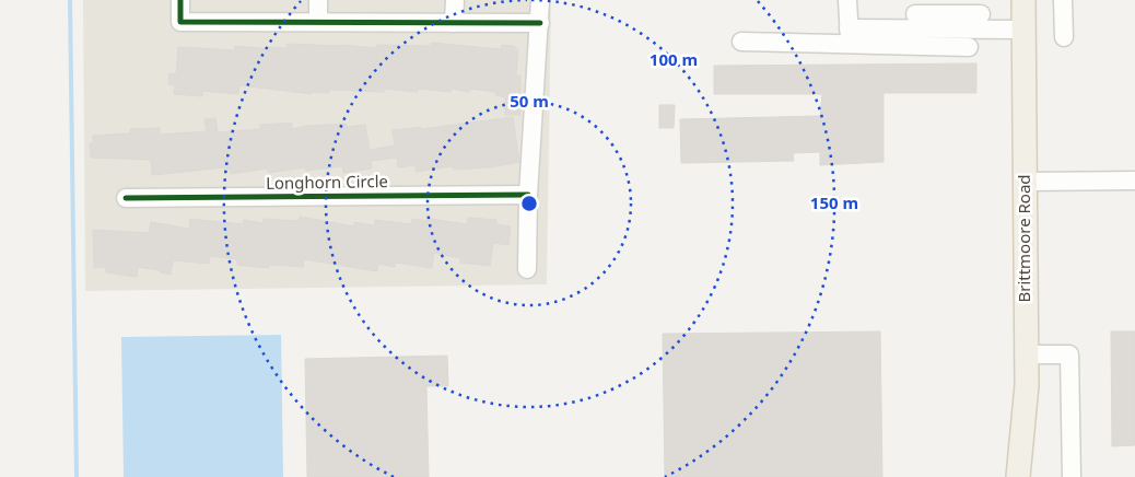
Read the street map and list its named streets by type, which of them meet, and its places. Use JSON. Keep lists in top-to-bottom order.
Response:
{
  "streets": {
    "main road": ["Brittmoore Road"],
    "street": ["Longhorn Circle"]
  },
  "rings": ["100 m", "50 m", "150 m"]
}
